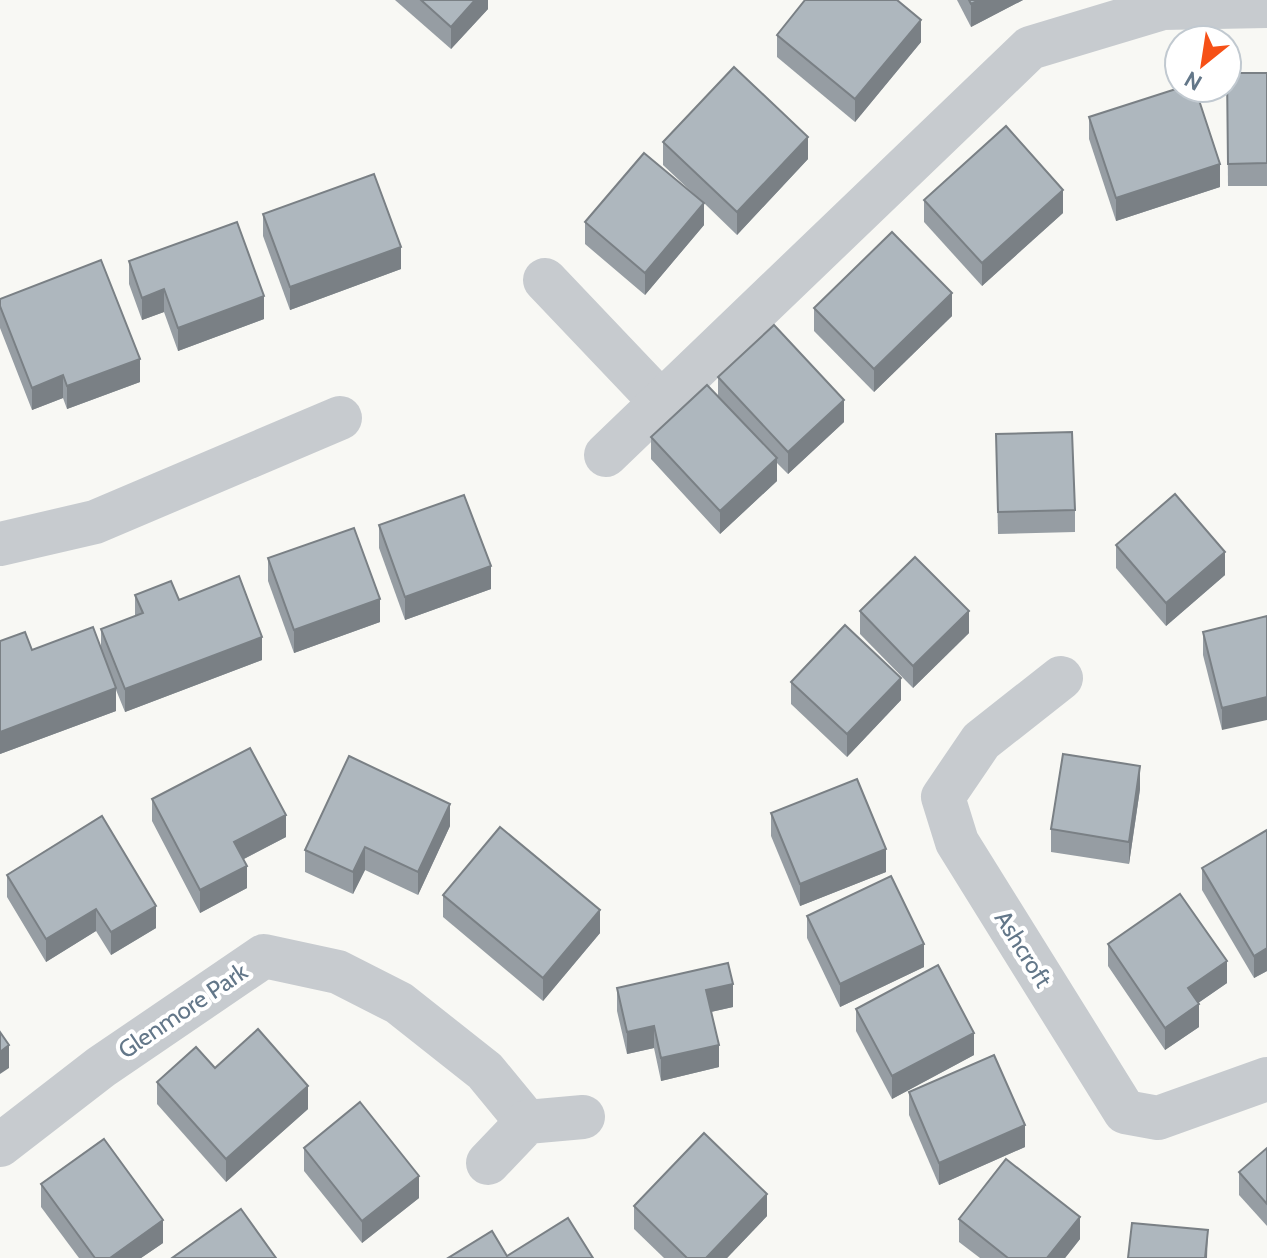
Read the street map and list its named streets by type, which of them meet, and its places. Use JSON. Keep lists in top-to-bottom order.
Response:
{
  "streets": {
    "street": ["Ashcroft", "Glenmore Park"]
  },
  "north": "bottom left"
}
